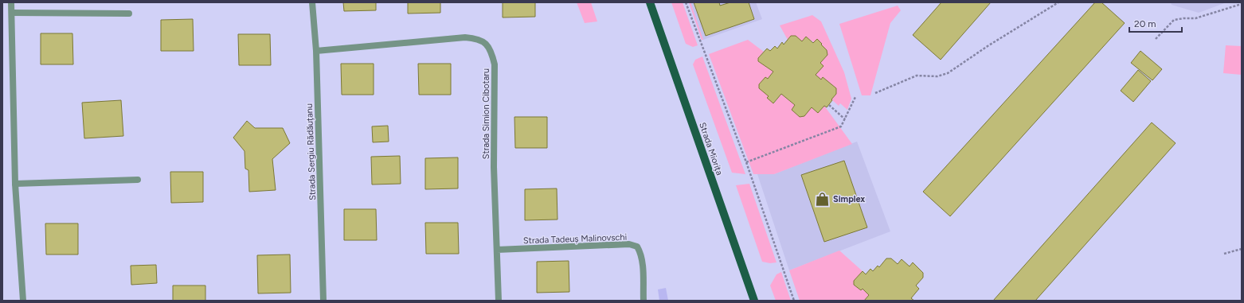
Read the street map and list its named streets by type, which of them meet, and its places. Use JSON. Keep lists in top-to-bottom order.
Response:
{
  "streets": {
    "main road": ["Strada Miorița"],
    "street": ["Strada Simion Cibotaru", "Strada Sergiu Rădăuțanu", "Strada Tadeuș Malinovschi"]
  },
  "crossings": [
    ["Strada Simion Cibotaru", "Strada Sergiu Rădăuțanu"],
    ["Strada Simion Cibotaru", "Strada Tadeuș Malinovschi"]
  ],
  "places": {
    "shop": ["Simplex"]
  },
  "scale_bar": "20 m"
}
